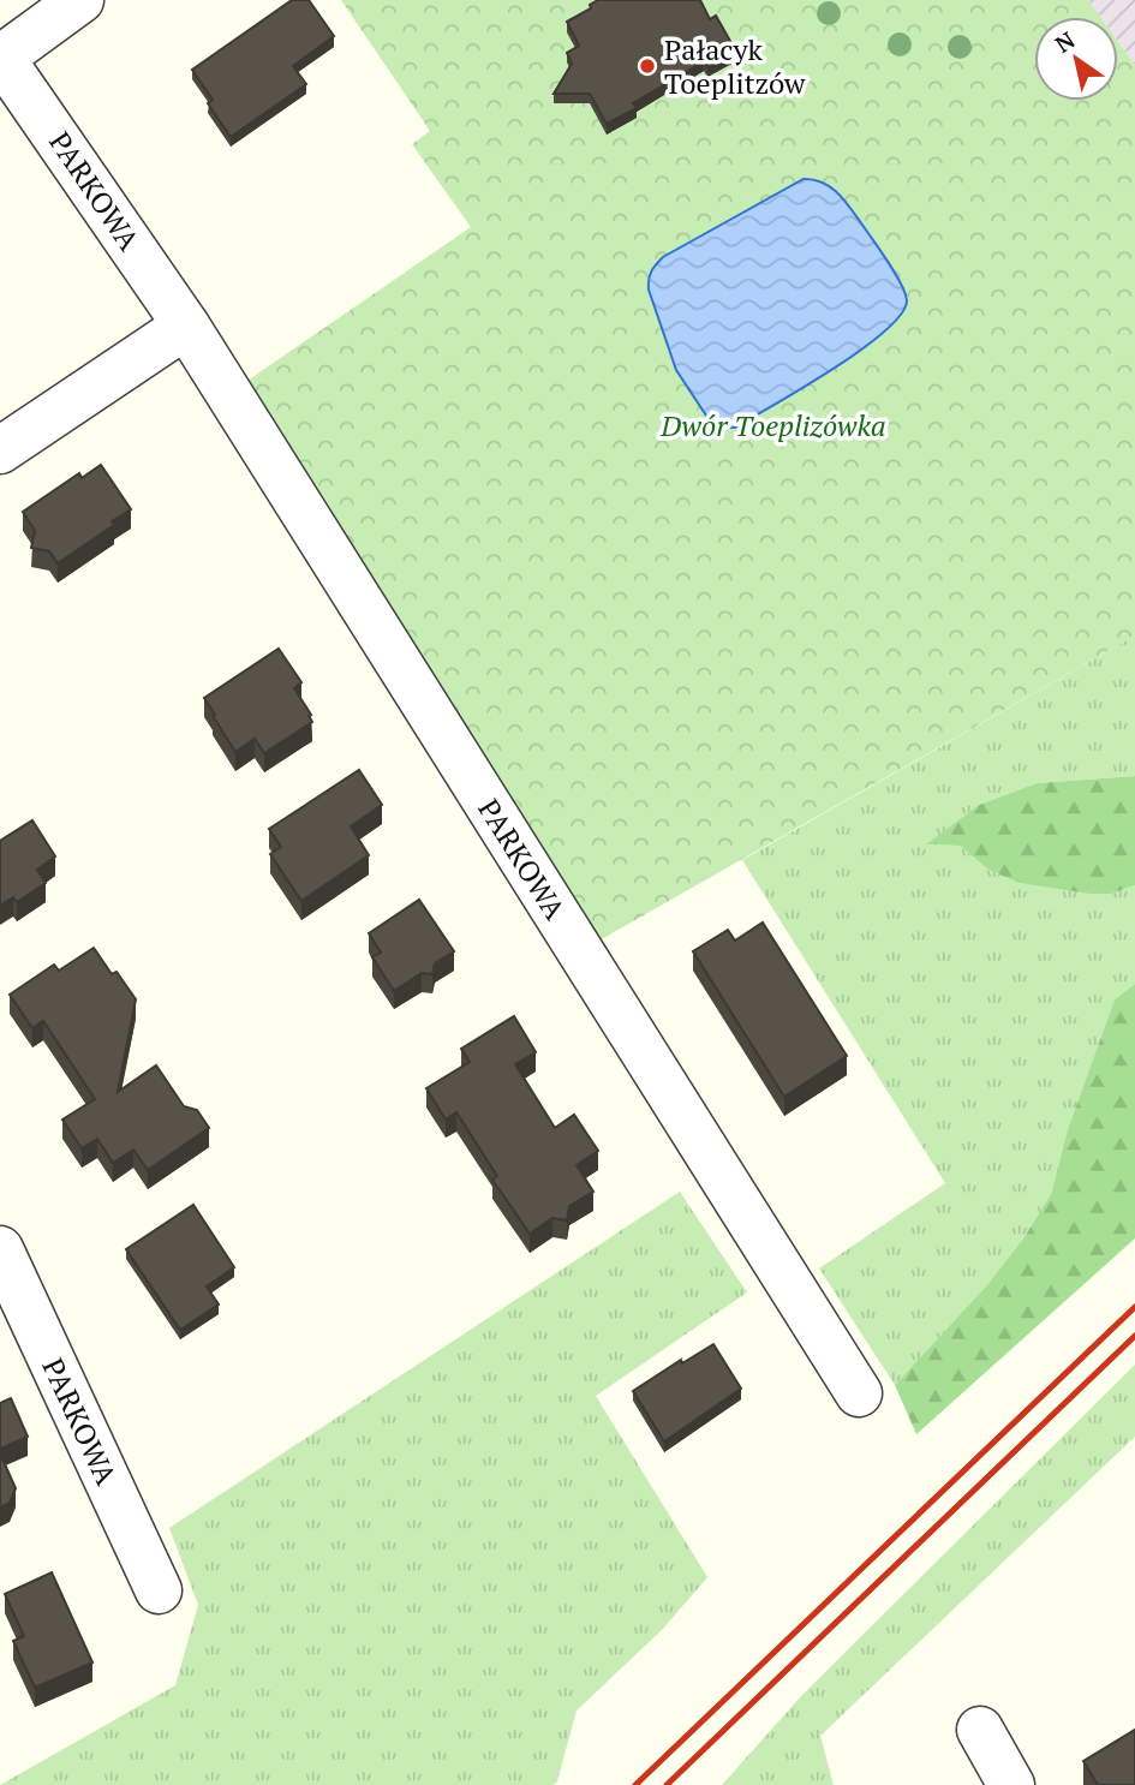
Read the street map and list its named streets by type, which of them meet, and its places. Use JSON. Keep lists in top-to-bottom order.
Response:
{
  "streets": {
    "street": ["PARKOWA"]
  },
  "parks": ["Dwór Toeplizówka"],
  "places": ["Pałacyk Toeplitzów"],
  "north": "top left"
}
